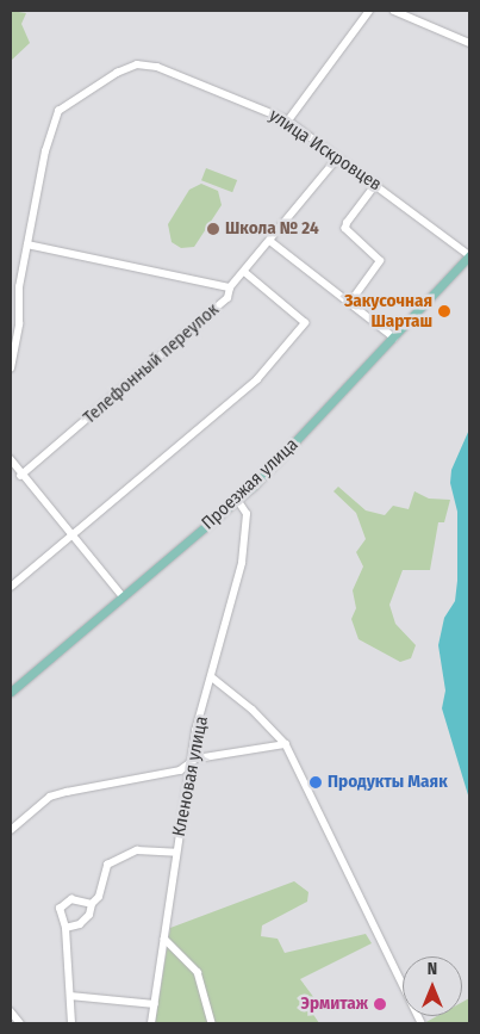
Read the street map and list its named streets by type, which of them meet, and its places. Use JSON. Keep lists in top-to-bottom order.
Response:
{
  "streets": {
    "main road": ["Проезжая улица"],
    "street": ["улица Искровцев", "Телефонный переулок", "Кленовая улица"]
  },
  "crossings": [
    ["улица Искровцев", "Телефонный переулок"],
    ["улица Искровцев", "Проезжая улица"],
    ["Проезжая улица", "Кленовая улица"]
  ],
  "places": [
    "Школа № 24",
    "Закусочная Шарташ",
    "Продукты Маяк",
    "Эрмитаж"
  ],
  "north": "top"
}
